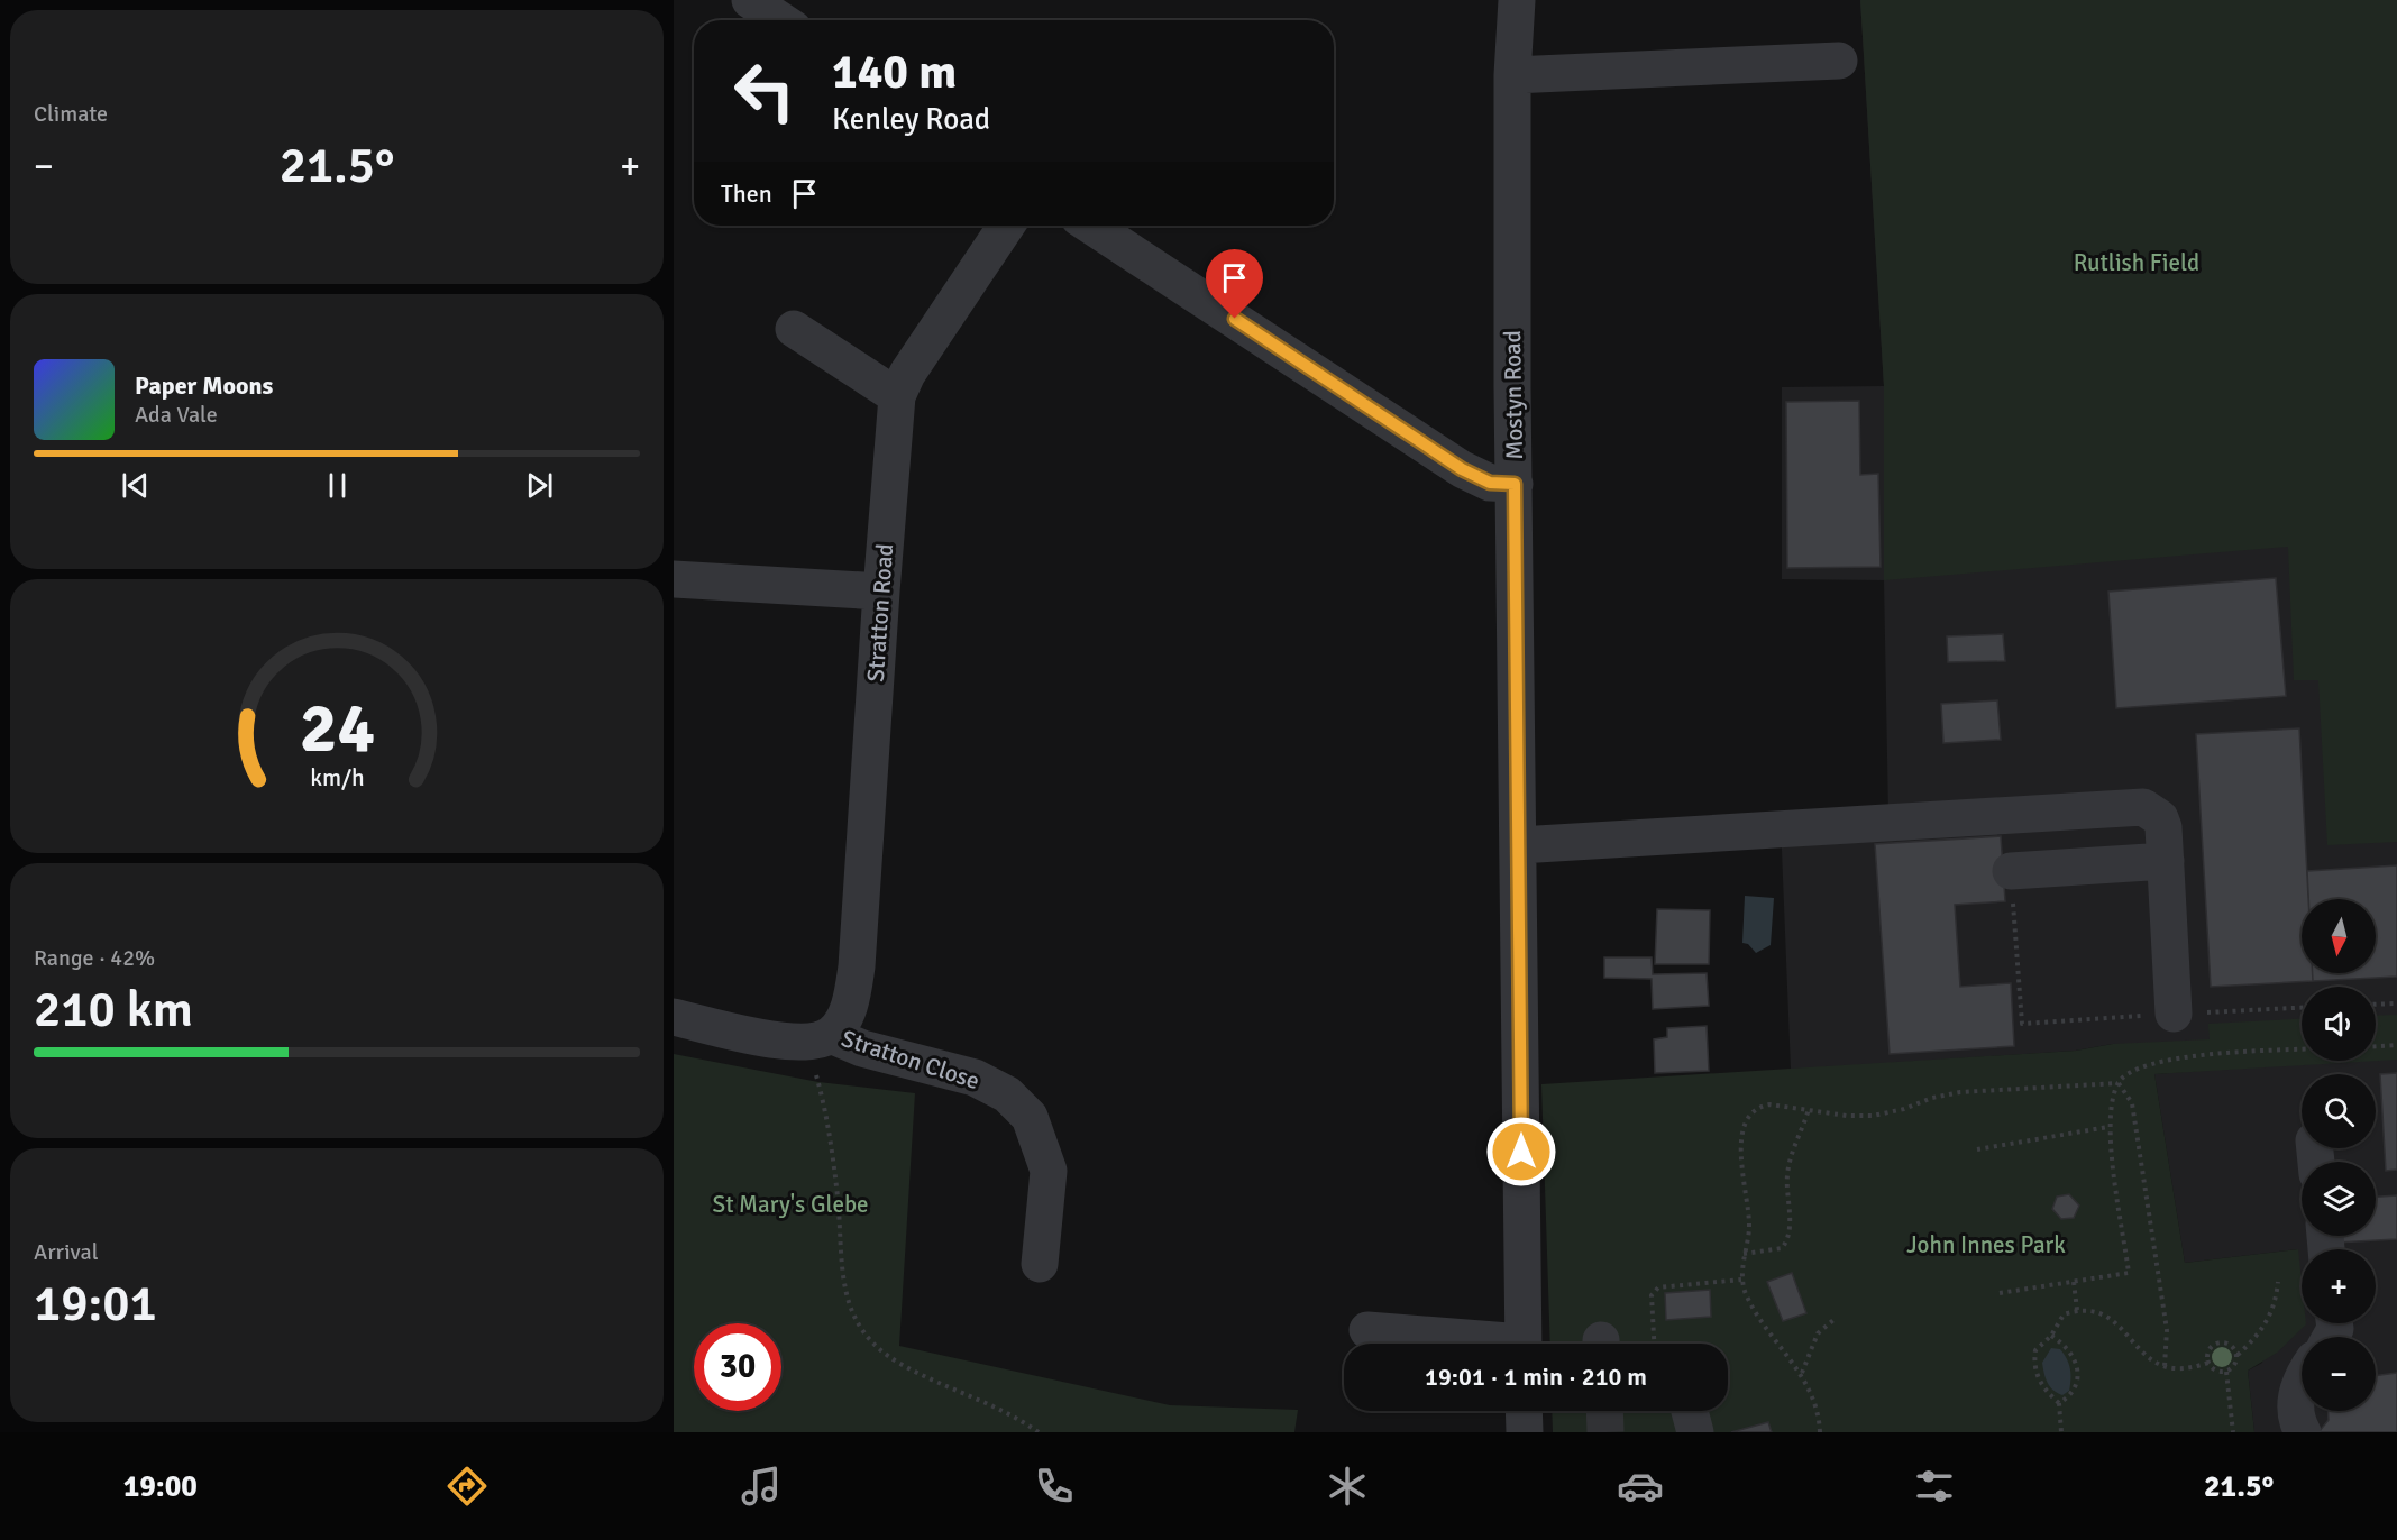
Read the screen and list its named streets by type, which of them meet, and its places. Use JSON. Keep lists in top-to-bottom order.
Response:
{
  "streets": {
    "street": ["Mostyn Road", "Stratton Road", "Stratton Close"]
  },
  "crossings": [
    ["Stratton Road", "Stratton Close"]
  ],
  "parks": ["Rutlish Field", "St Mary's Glebe", "John Innes Park"],
  "north": "bottom",
  "page": {
    "tile": [
      "Climate",
      ["Range · 42%", "210 km"],
      ["Arrival", "19:01"]
    ],
    "turn": ["140 m", "Kenley Road"],
    "heat": ["−", "21.5°", "+"],
    "then": "Then",
    "song": ["Paper Moons", "Ada Vale"],
    "map_buttons": ["+", "−"],
    "limit": "30",
    "trip": "19:01 · 1 min · 210 m",
    "tabs": ["19:00", "21.5°"],
    "gauge": ["24", "km/h"]
  }
}
